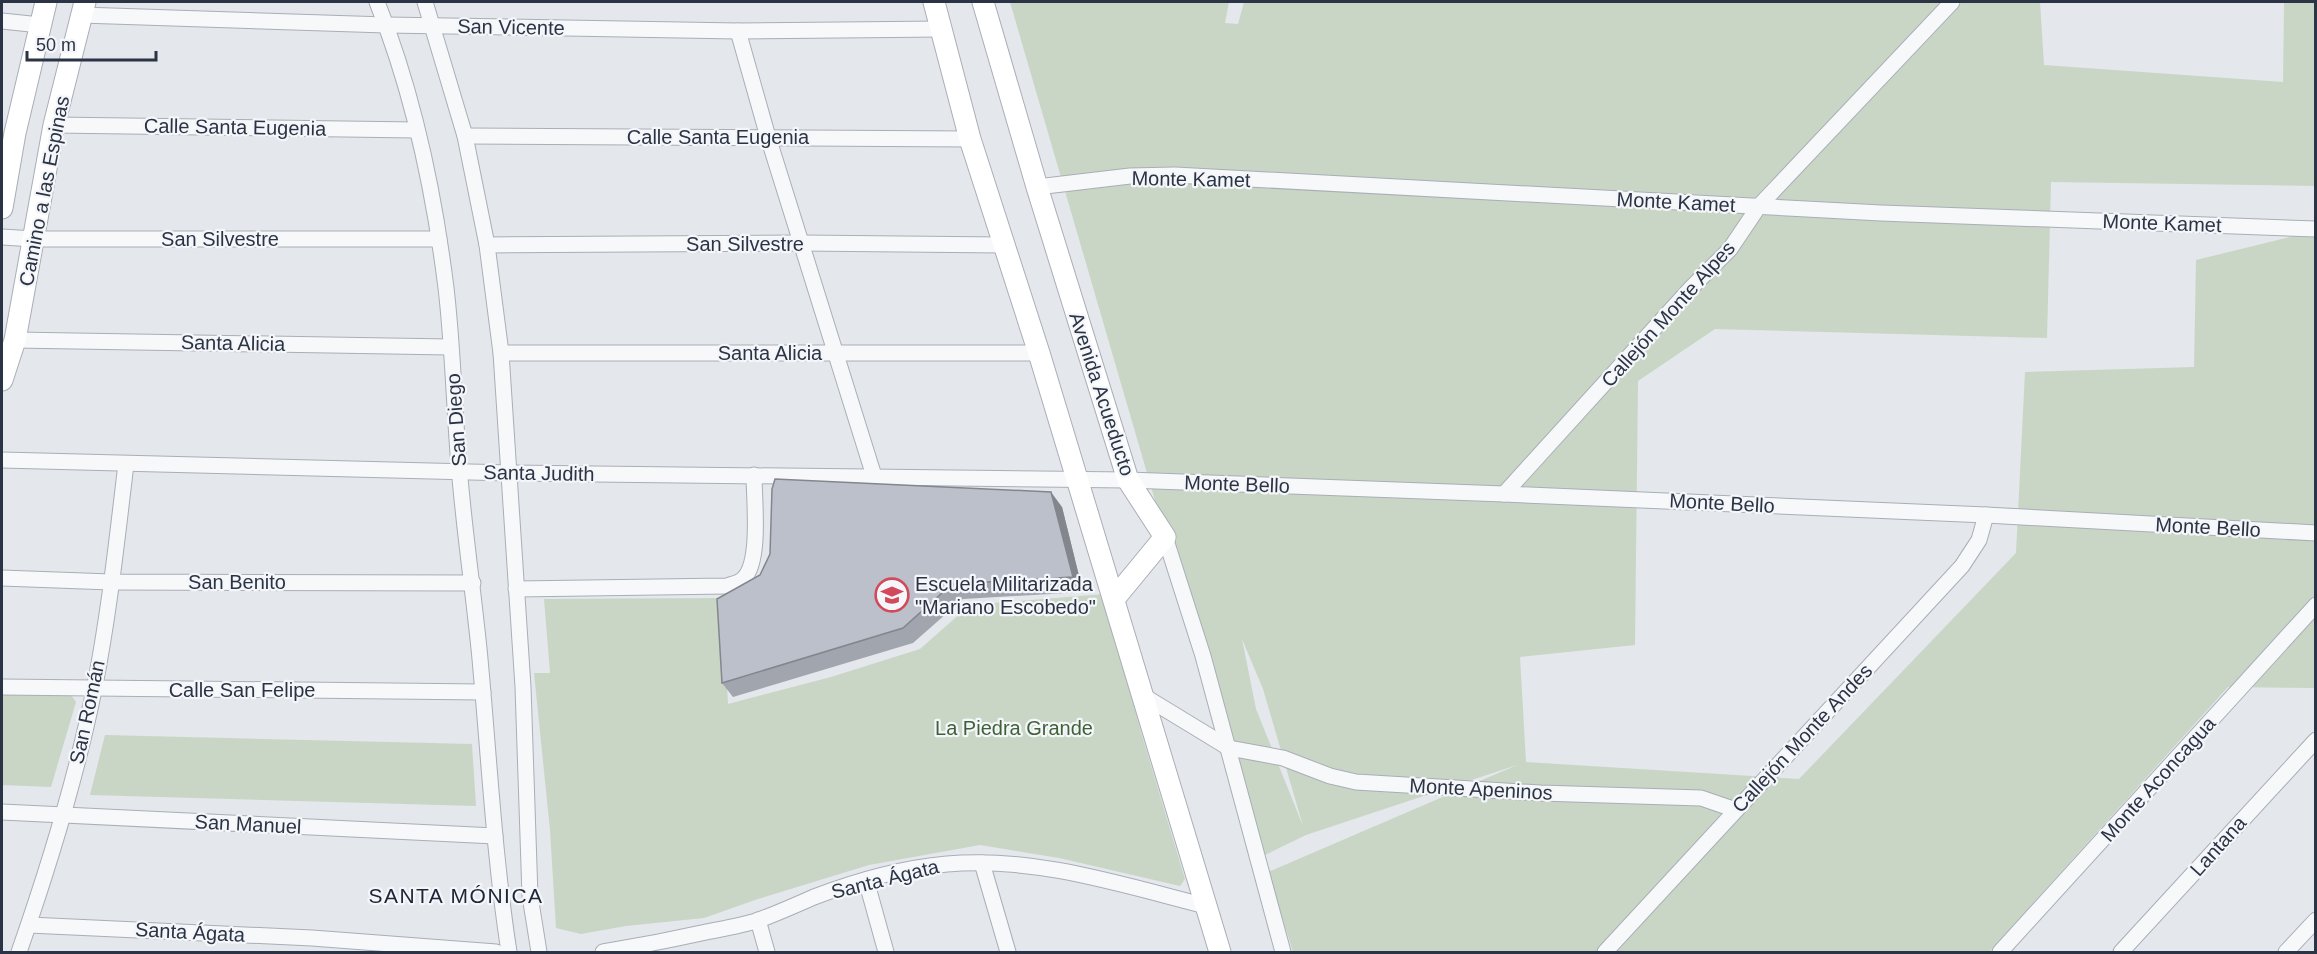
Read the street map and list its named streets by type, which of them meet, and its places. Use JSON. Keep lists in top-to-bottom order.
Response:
{
  "streets": {
    "street": [
      "San Vicente",
      "Calle Santa Eugenia",
      "Monte Kamet",
      "Camino a las Espinas",
      "San Silvestre",
      "Callejón Monte Alpes",
      "Santa Alicia",
      "Avenida Acueducto",
      "San Diego",
      "Santa Judith",
      "Monte Bello",
      "San Benito",
      "Calle San Felipe",
      "San Román",
      "Callejón Monte Andes",
      "Monte Aconcagua",
      "Monte Apeninos",
      "San Manuel",
      "Lantana",
      "Santa Ágata"
    ]
  },
  "crossings": [
    ["San Vicente", "Camino a las Espinas"],
    ["San Vicente", "San Diego"],
    ["Calle Santa Eugenia", "Camino a las Espinas"],
    ["Calle Santa Eugenia", "San Diego"],
    ["Monte Kamet", "Callejón Monte Alpes"],
    ["Monte Kamet", "Avenida Acueducto"],
    ["Camino a las Espinas", "San Silvestre"],
    ["Camino a las Espinas", "Santa Alicia"],
    ["San Silvestre", "San Diego"],
    ["Callejón Monte Alpes", "Monte Bello"],
    ["Santa Alicia", "San Diego"],
    ["Avenida Acueducto", "Monte Bello"],
    ["Avenida Acueducto", "Monte Apeninos"],
    ["San Diego", "Santa Judith"],
    ["San Diego", "San Benito"],
    ["San Diego", "Calle San Felipe"],
    ["San Diego", "San Manuel"],
    ["Santa Judith", "Monte Bello"],
    ["Santa Judith", "San Román"],
    ["Monte Bello", "Callejón Monte Andes"],
    ["San Benito", "San Román"],
    ["Calle San Felipe", "San Román"],
    ["San Román", "San Manuel"],
    ["San Román", "Santa Ágata"],
    ["Callejón Monte Andes", "Monte Apeninos"]
  ],
  "districts": ["SANTA MÓNICA"],
  "parks": ["La Piedra Grande"],
  "places": {
    "school or university": ["Escuela Militarizada \"Mariano Escobedo\""]
  },
  "scale_bar": "50 m"
}
